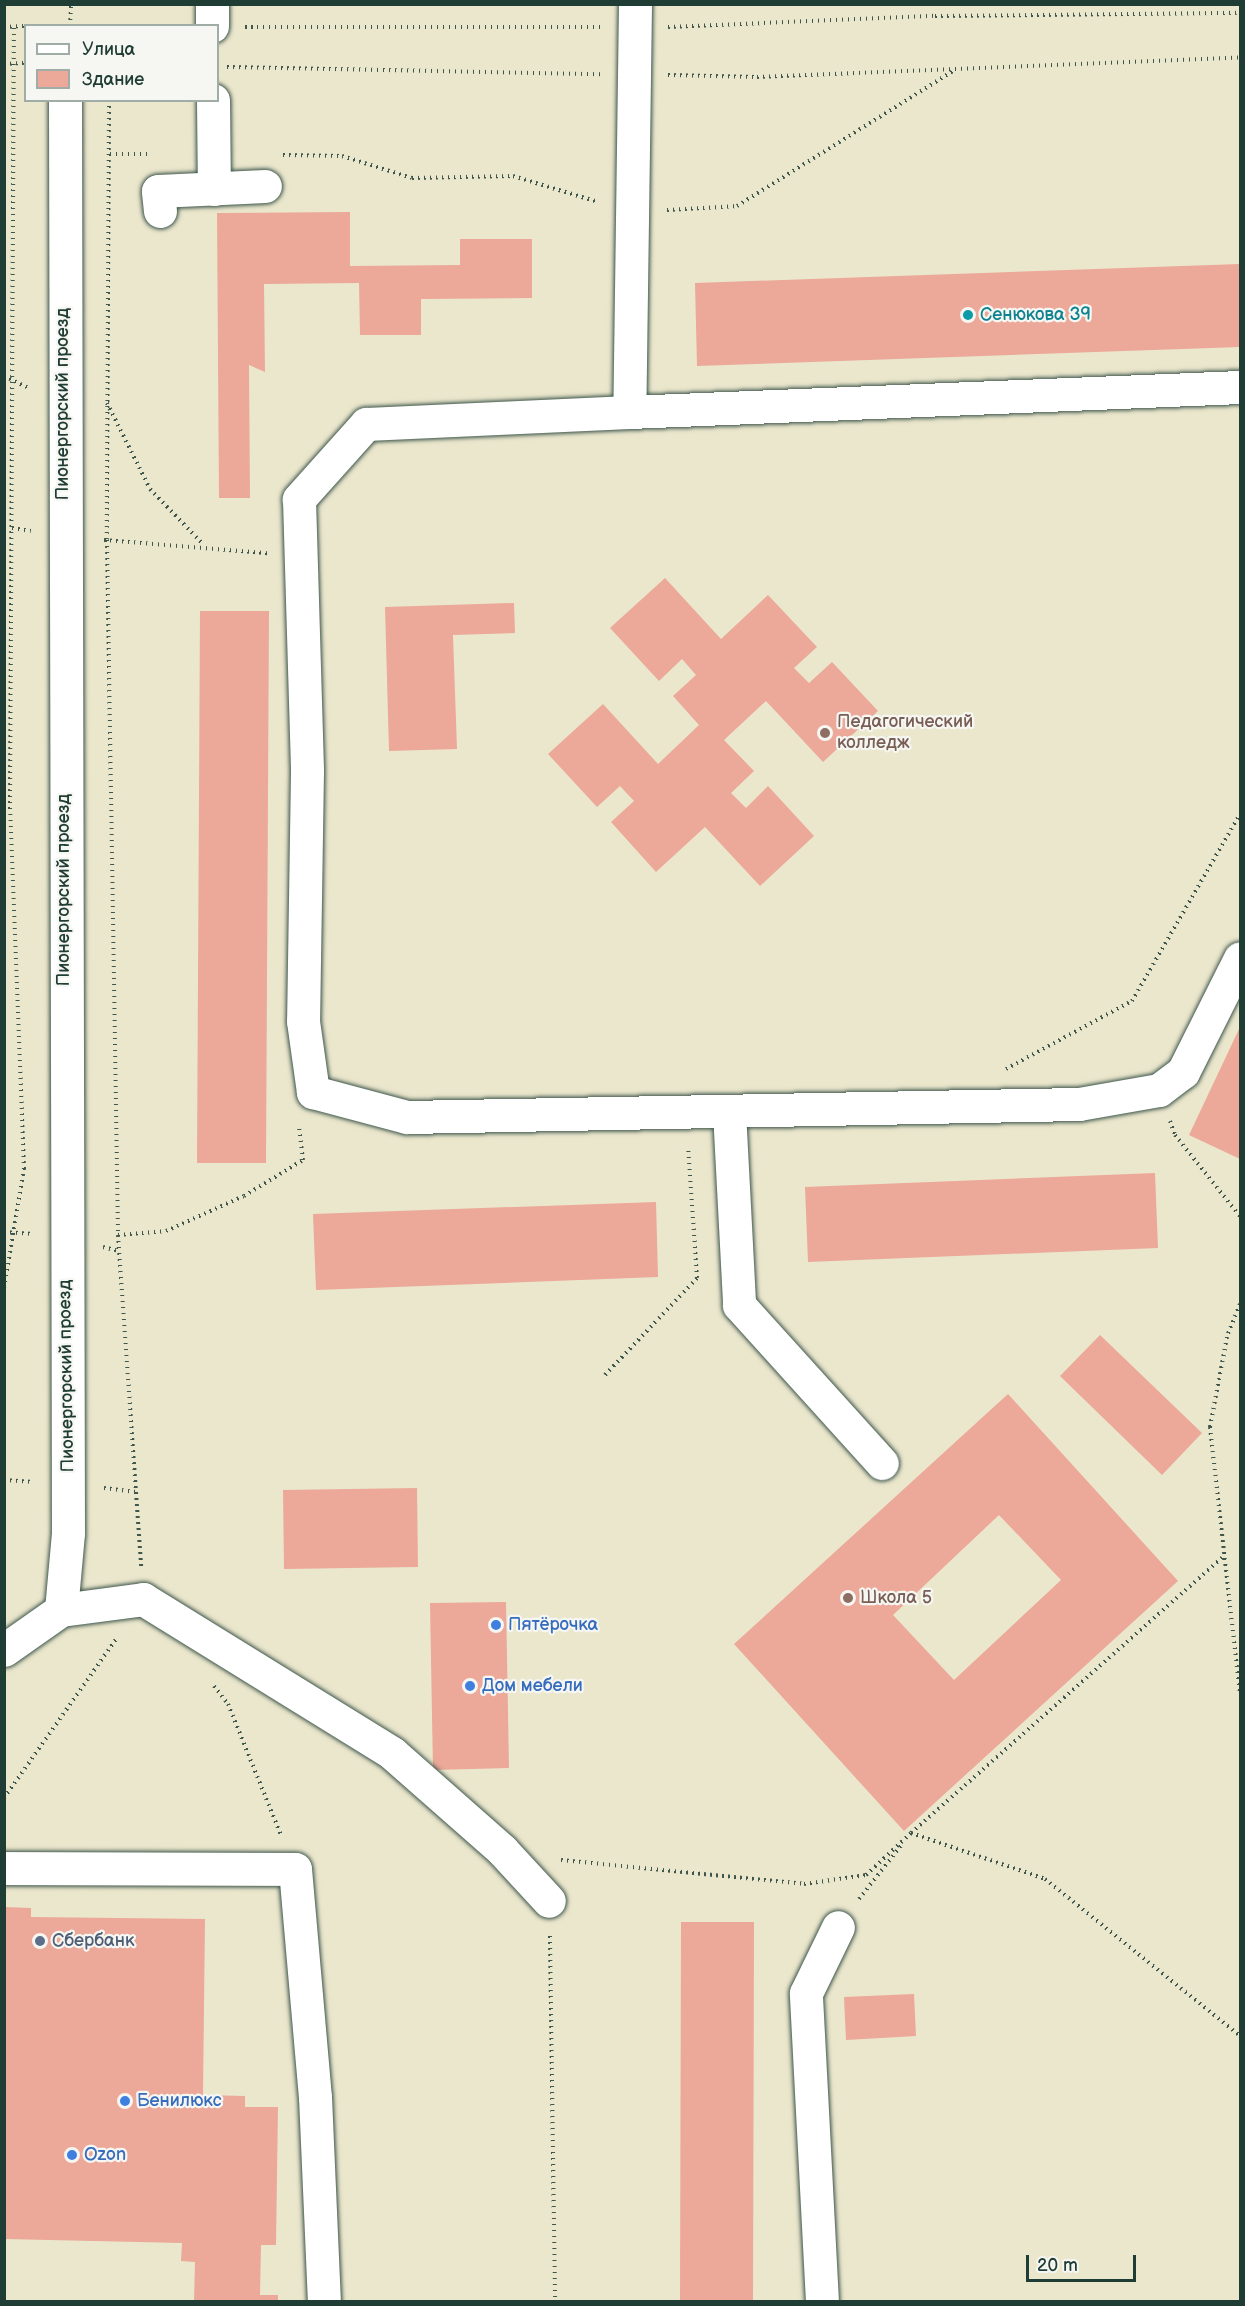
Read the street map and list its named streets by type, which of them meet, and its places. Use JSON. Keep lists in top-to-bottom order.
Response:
{
  "streets": {
    "street": ["Пионергорский проезд"]
  },
  "places": [
    "Сенюкова 39",
    "Педагогический колледж",
    "Школа 5",
    "Пятёрочка",
    "Дом мебели",
    "Сбербанк",
    "Бенилюкс",
    "Ozon"
  ],
  "legend": ["Улица", "Здание"],
  "scale_bar": "20 m"
}
